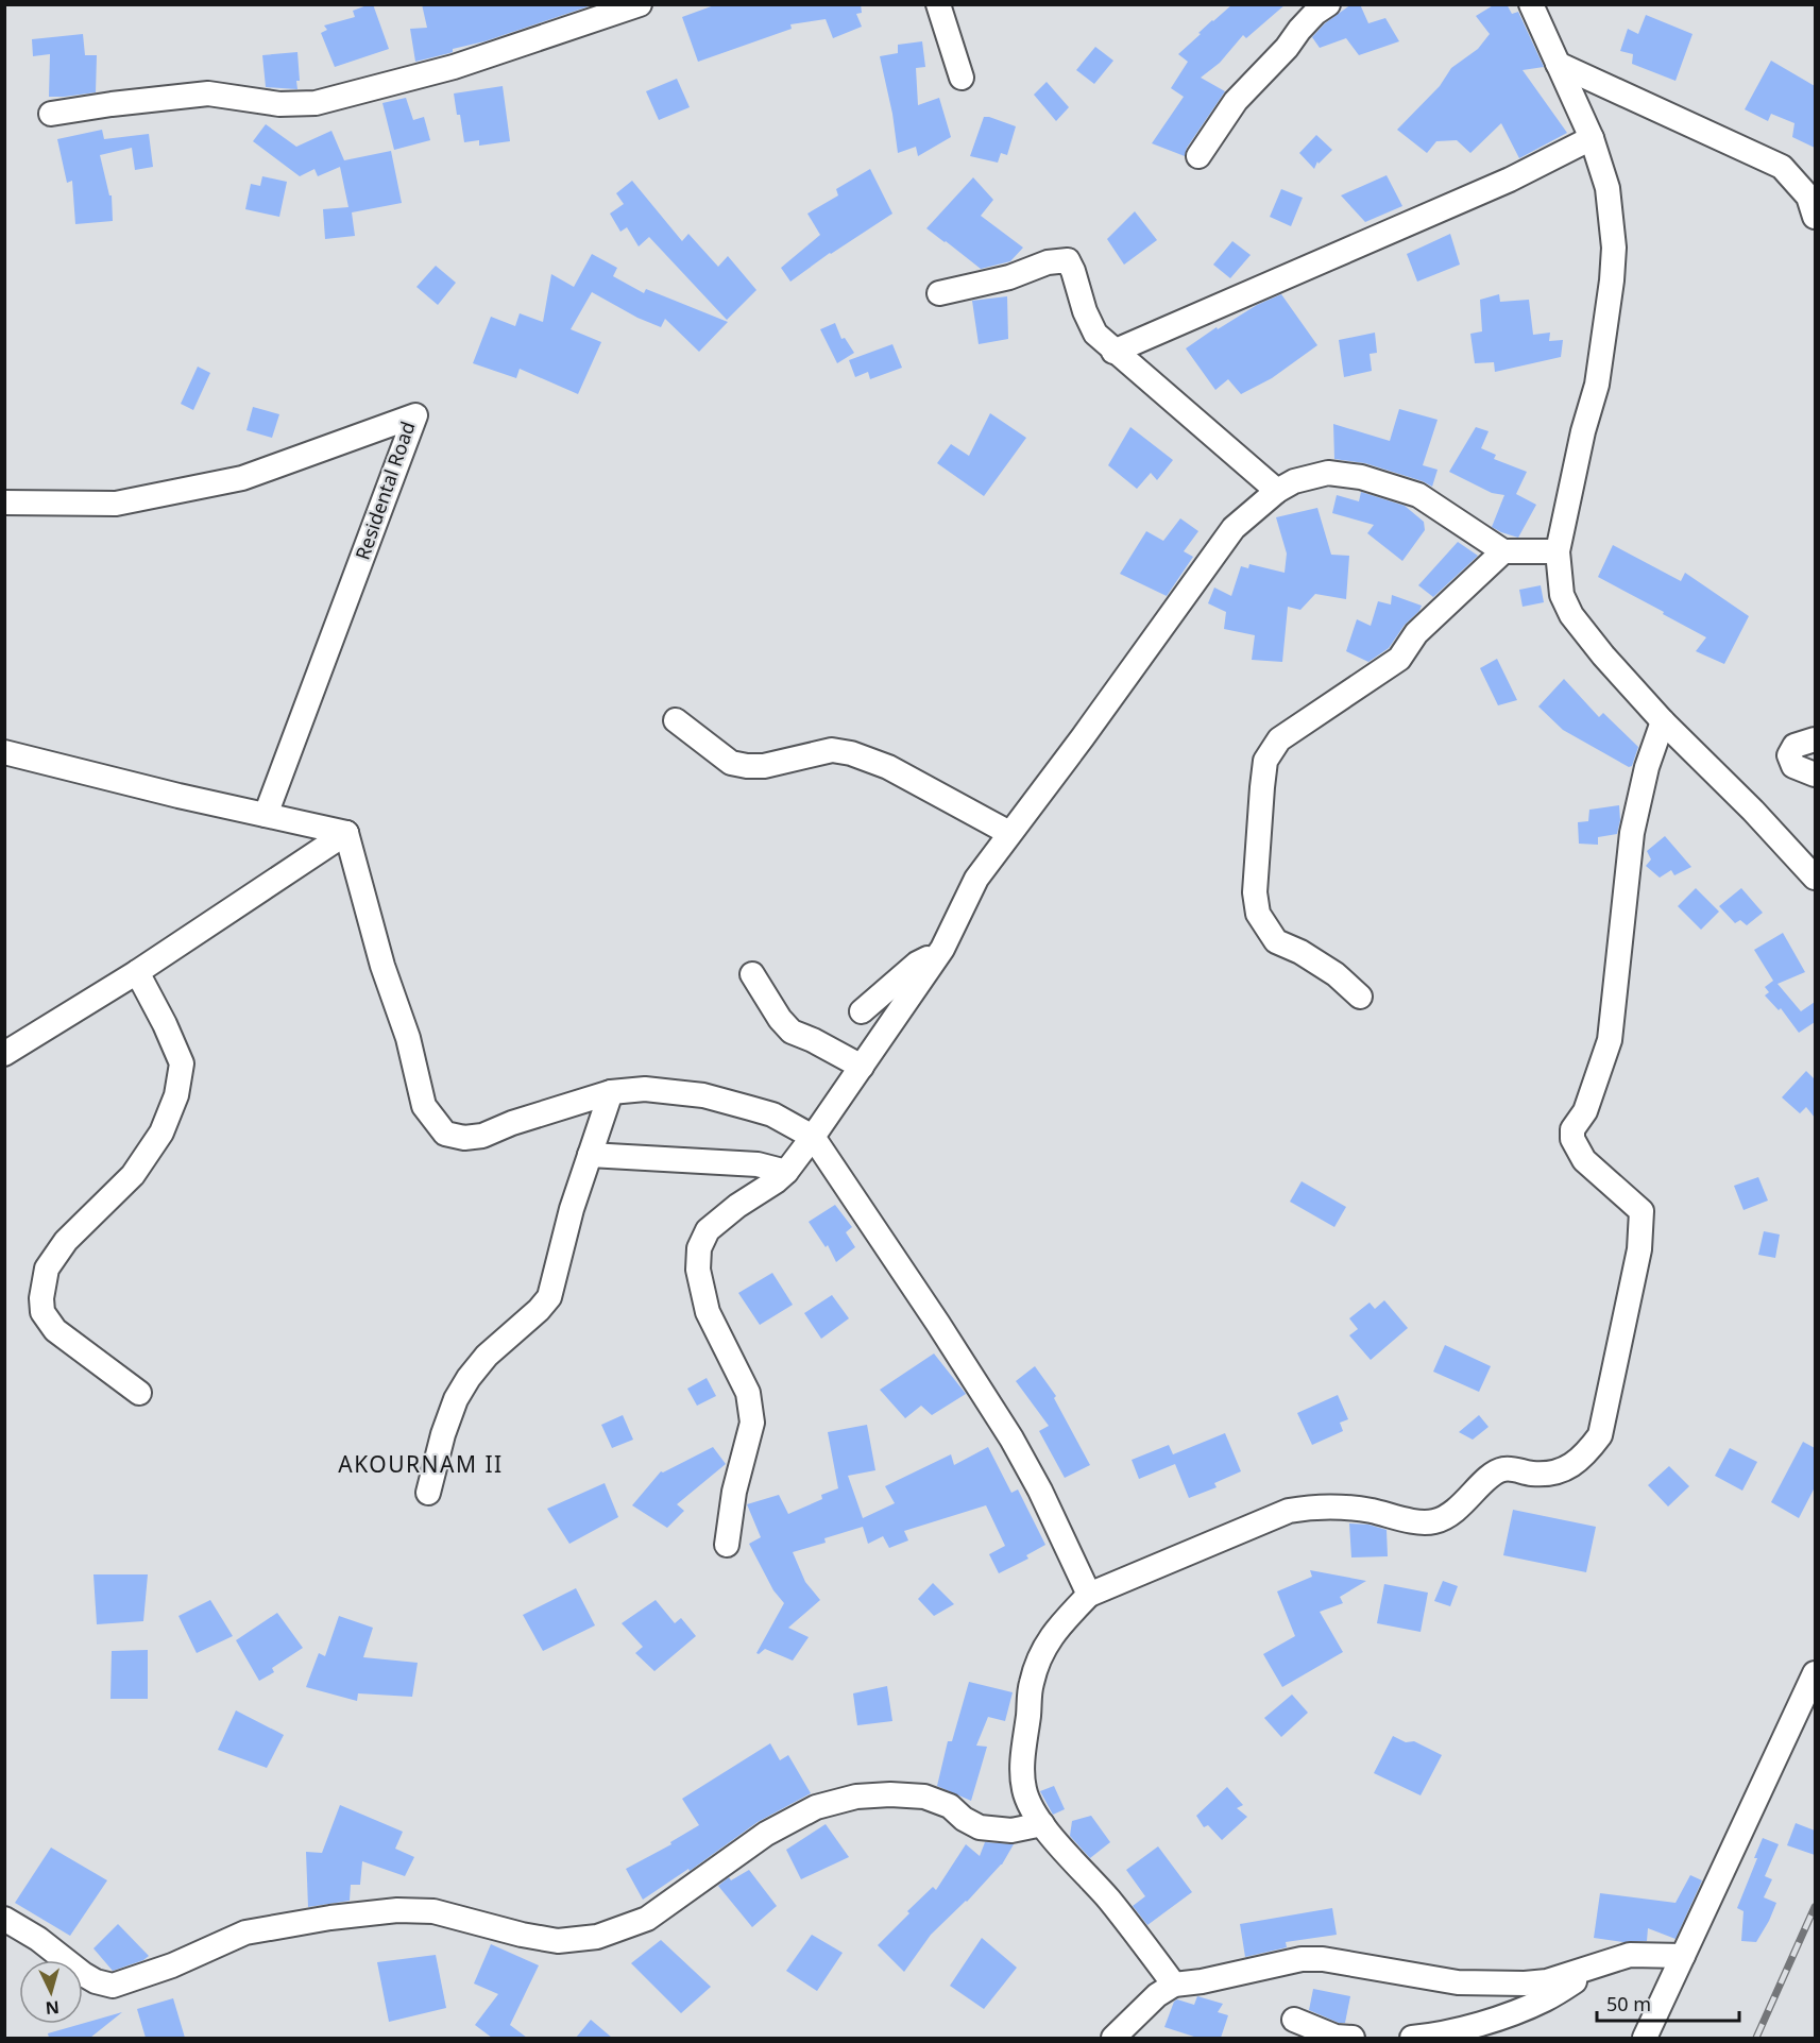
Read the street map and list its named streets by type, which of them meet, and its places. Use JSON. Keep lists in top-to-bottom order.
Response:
{
  "streets": {
    "street": ["Residental Road"]
  },
  "districts": ["AKOURNAM II"],
  "scale_bar": "50 m",
  "north": "bottom"
}
